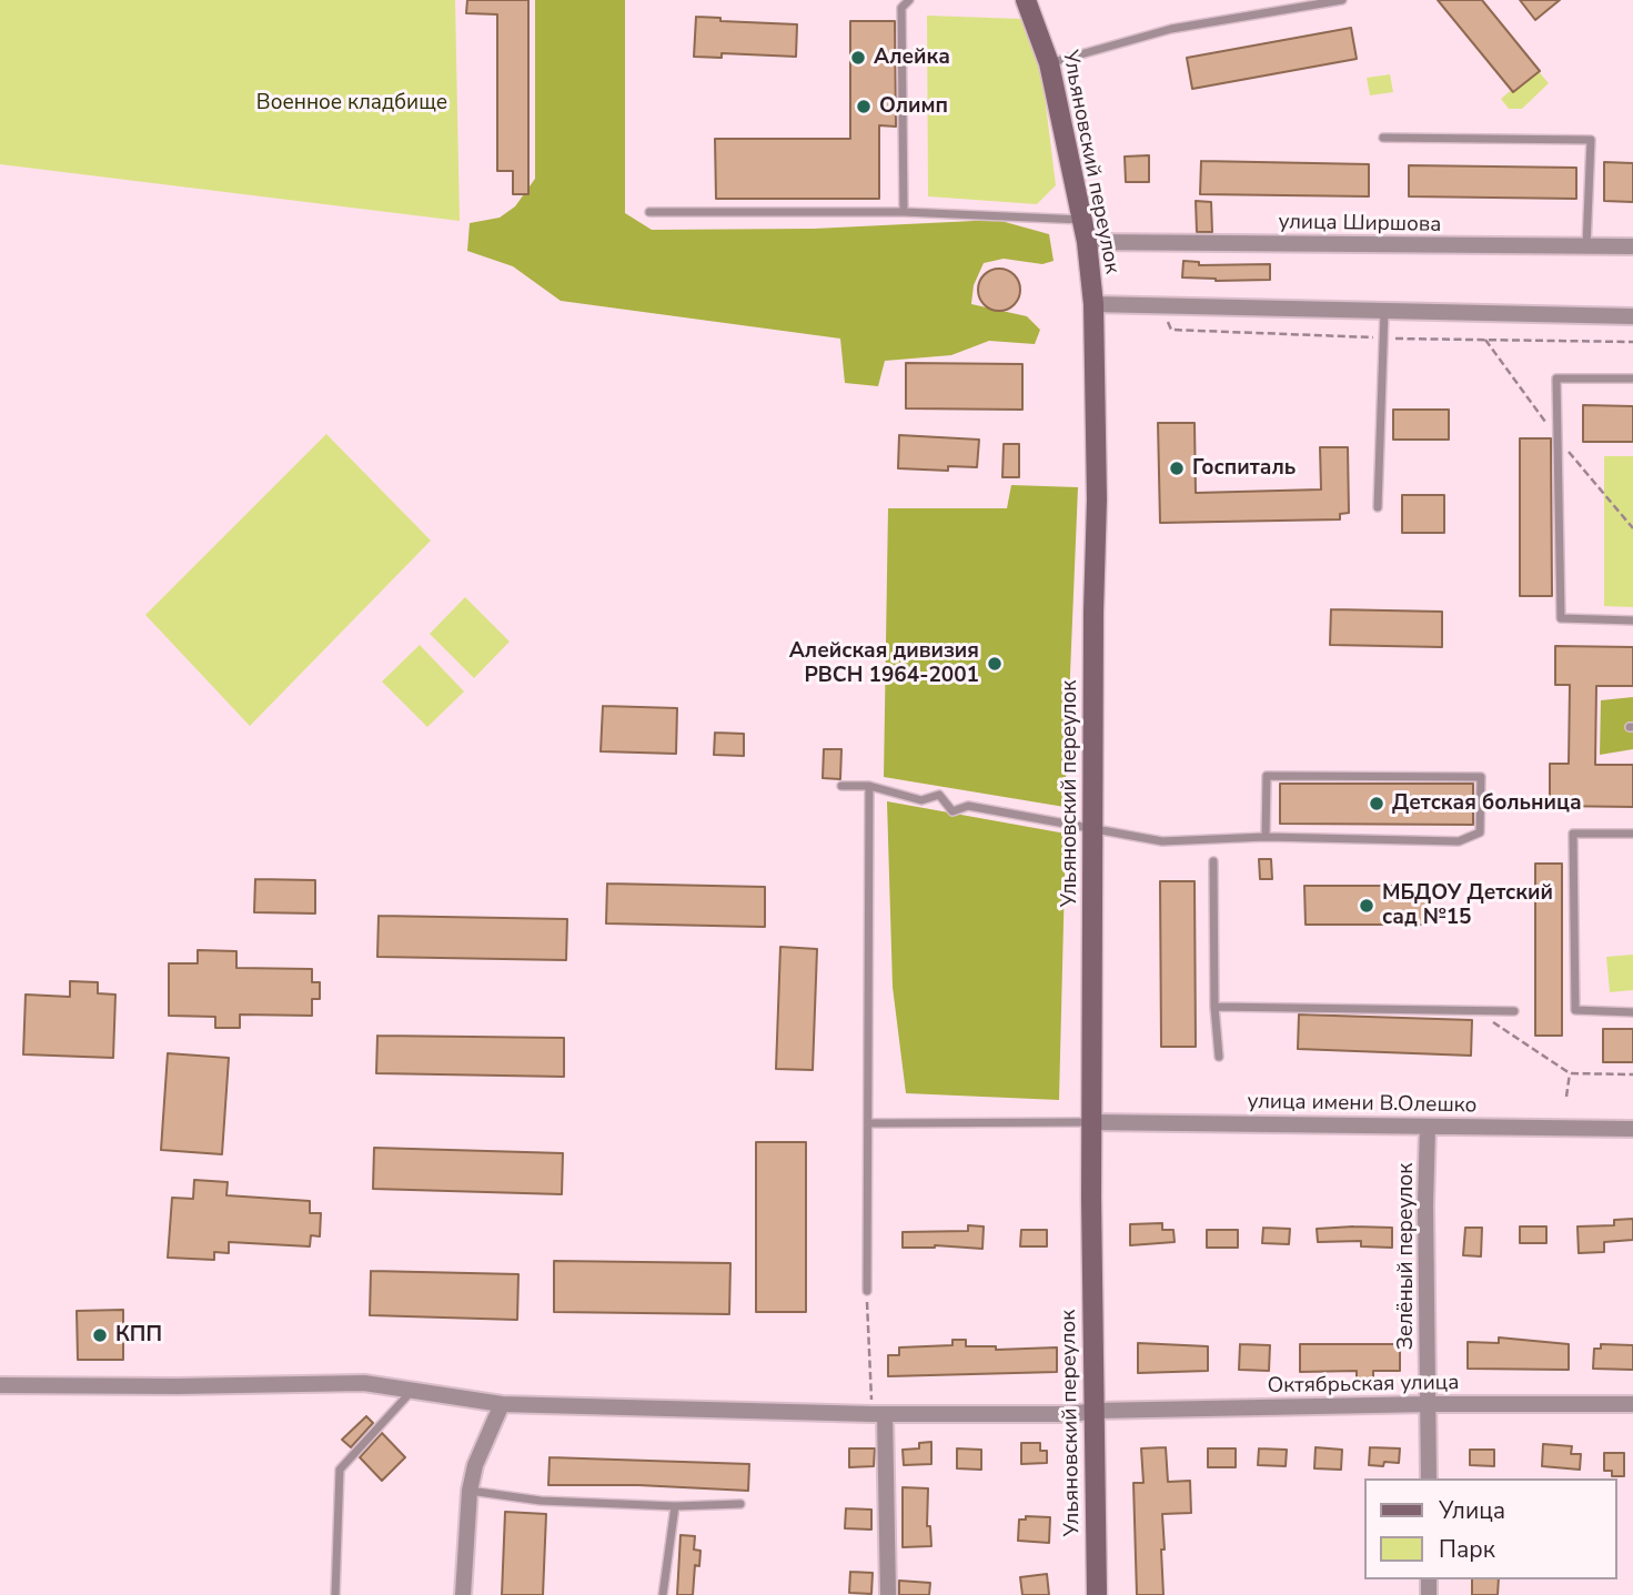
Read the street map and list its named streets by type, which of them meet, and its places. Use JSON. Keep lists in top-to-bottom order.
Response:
{
  "streets": {
    "main road": ["Ульяновский переулок"],
    "street": [
      "улица Ширшова",
      "улица имени В.Олешко",
      "Зелёный переулок",
      "Октябрьская улица"
    ]
  },
  "crossings": [
    ["Ульяновский переулок", "улица Ширшова"],
    ["Ульяновский переулок", "улица имени В.Олешко"],
    ["Ульяновский переулок", "Октябрьская улица"],
    ["улица имени В.Олешко", "Зелёный переулок"],
    ["Зелёный переулок", "Октябрьская улица"]
  ],
  "parks": ["Военное кладбище"],
  "places": [
    "Алейка",
    "Олимп",
    "Госпиталь",
    "Алейская дивизия РВСН 1964-2001",
    "Детская больница",
    "МБДОУ Детский сад №15",
    "КПП"
  ],
  "legend": ["Улица", "Парк"]
}
